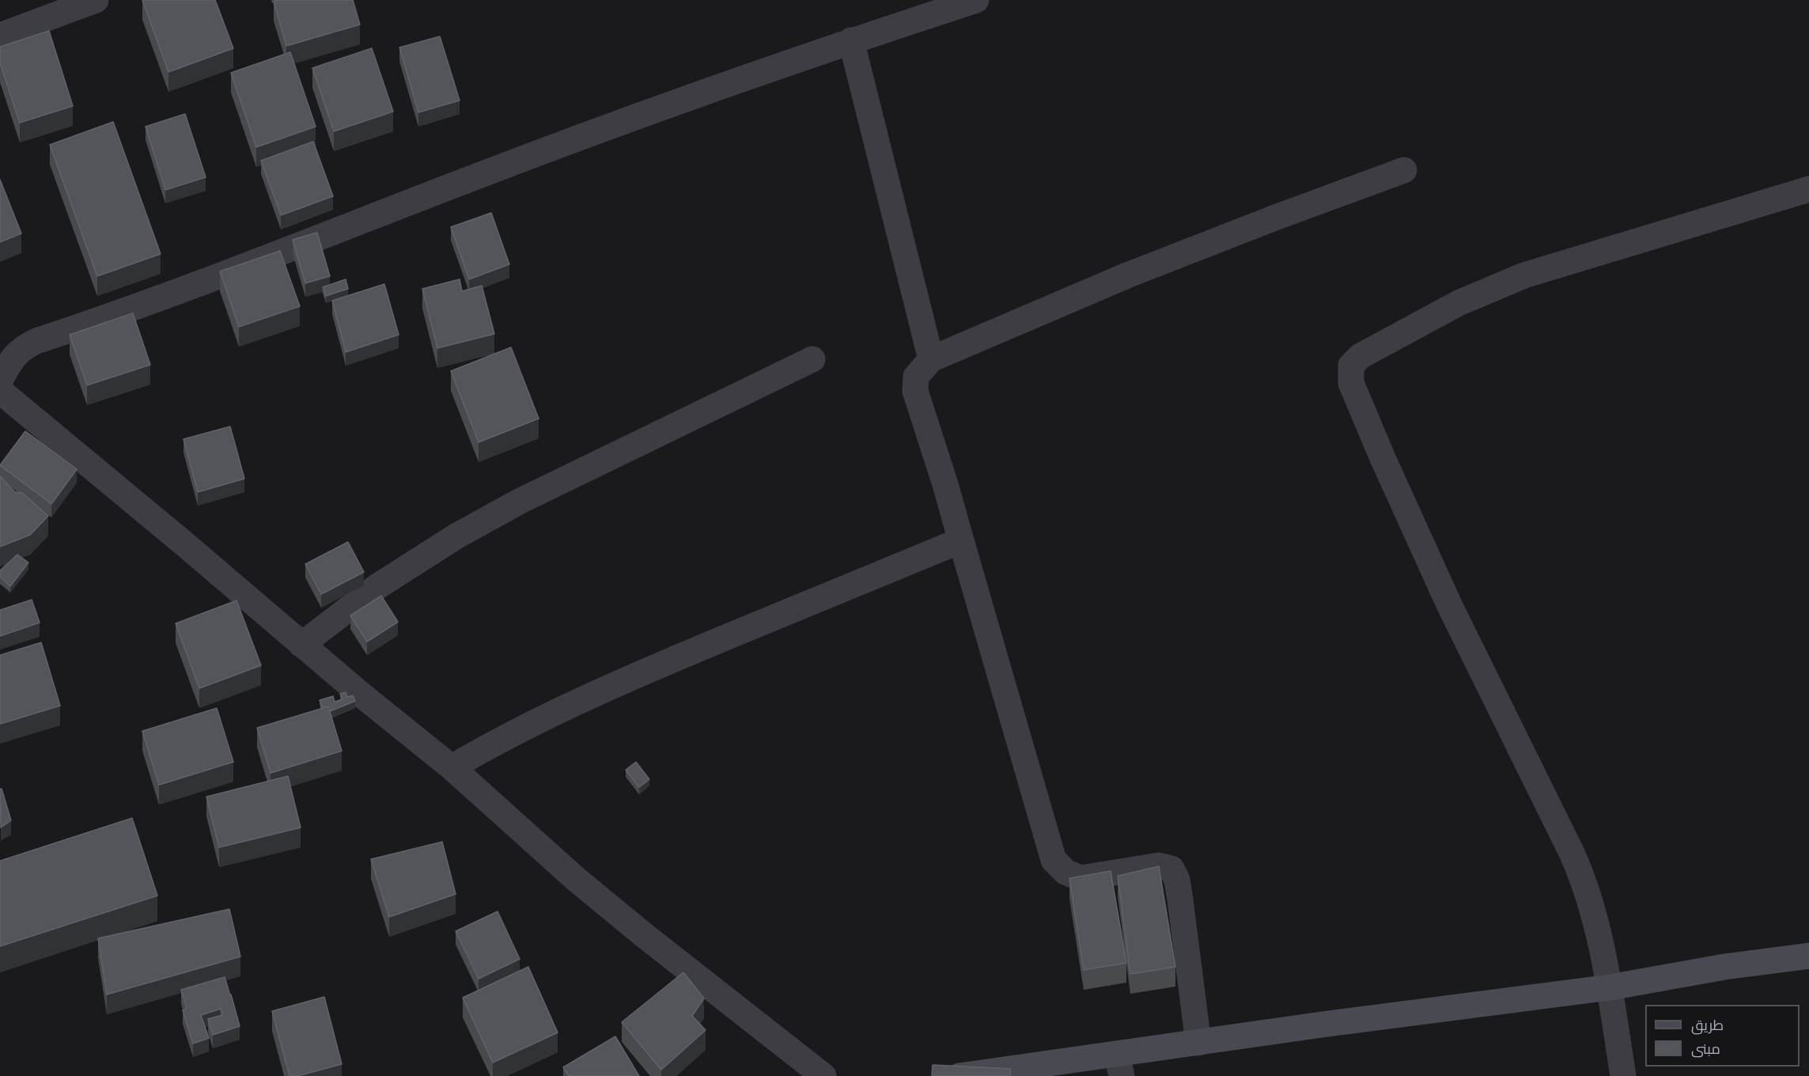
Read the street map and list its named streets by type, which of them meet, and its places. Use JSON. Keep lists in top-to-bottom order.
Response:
{
  "legend": ["طريق", "مبنى"]
}
